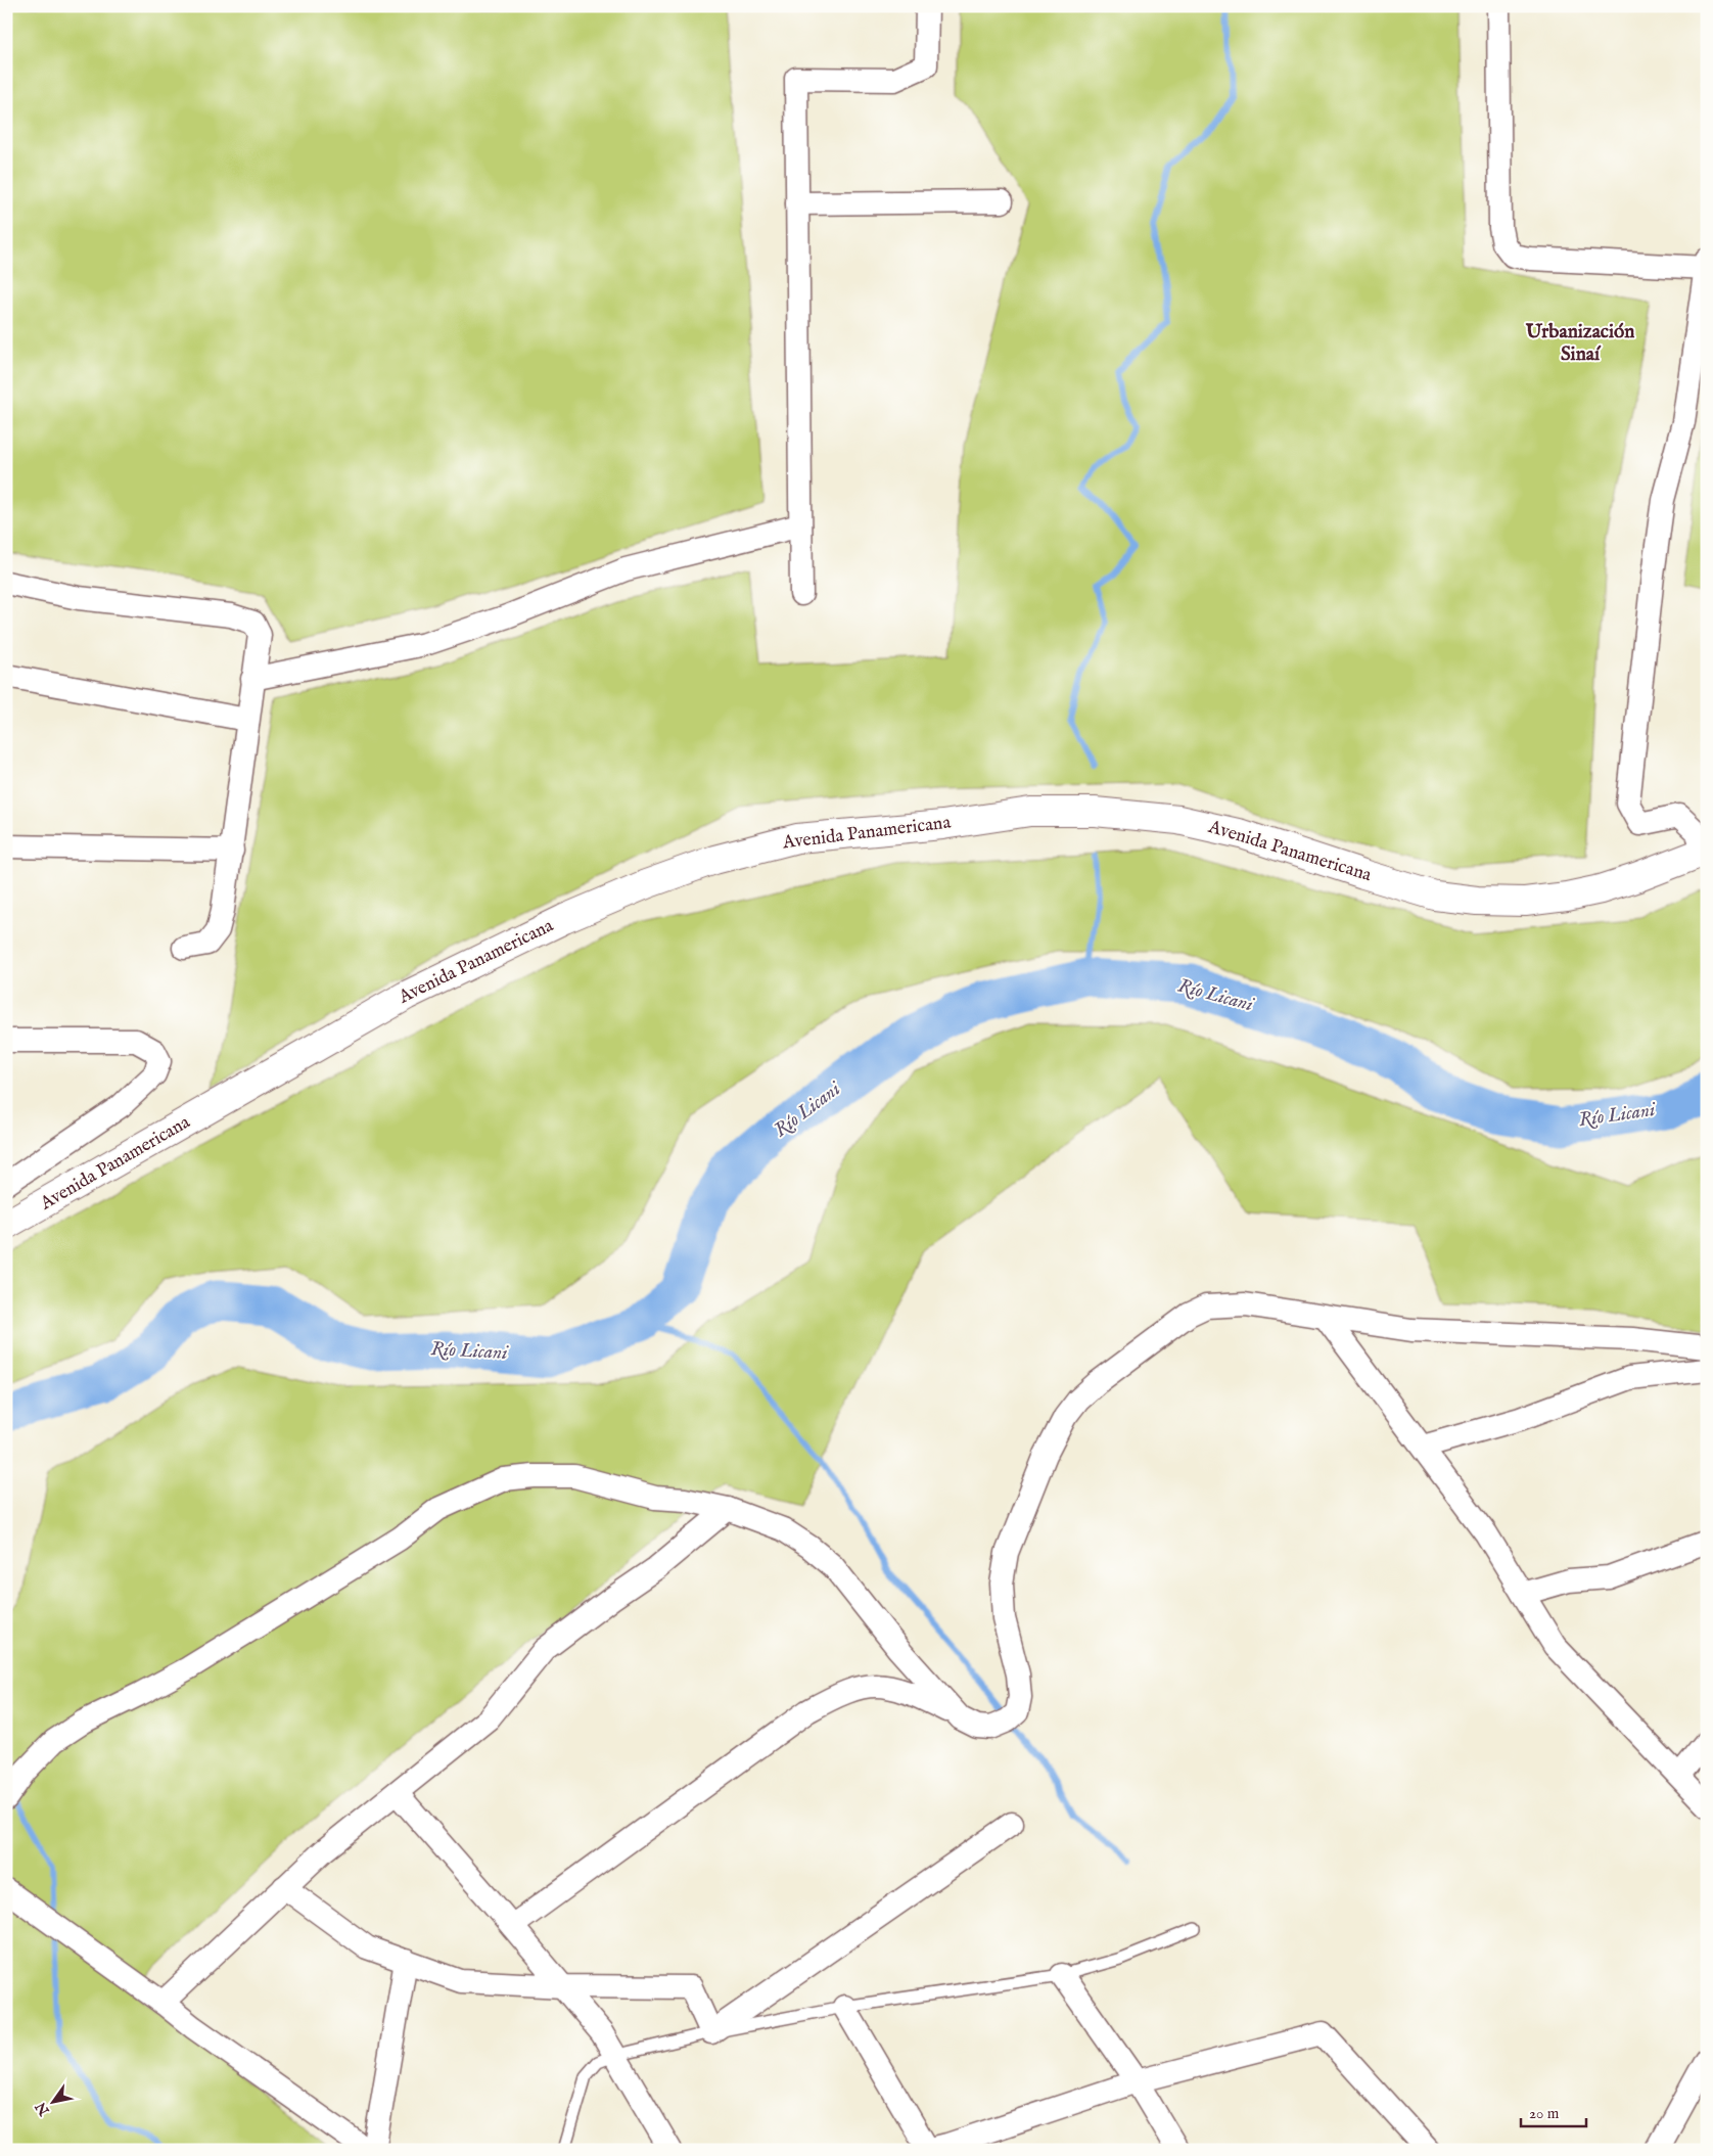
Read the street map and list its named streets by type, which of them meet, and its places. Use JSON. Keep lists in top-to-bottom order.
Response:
{
  "streets": {
    "main road": ["Avenida Panamericana"]
  },
  "districts": ["Urbanización Sinaí"],
  "water": ["Río Licani"],
  "scale_bar": "20 m",
  "north": "bottom left"
}
